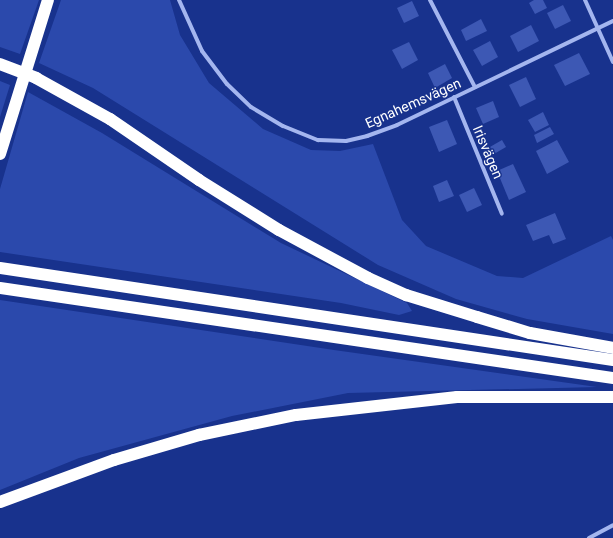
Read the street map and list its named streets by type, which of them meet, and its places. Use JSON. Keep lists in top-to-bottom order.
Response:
{
  "streets": {
    "street": ["Egnahemsvägen", "Irisvägen"]
  },
  "crossings": [
    ["Egnahemsvägen", "Irisvägen"]
  ]
}
